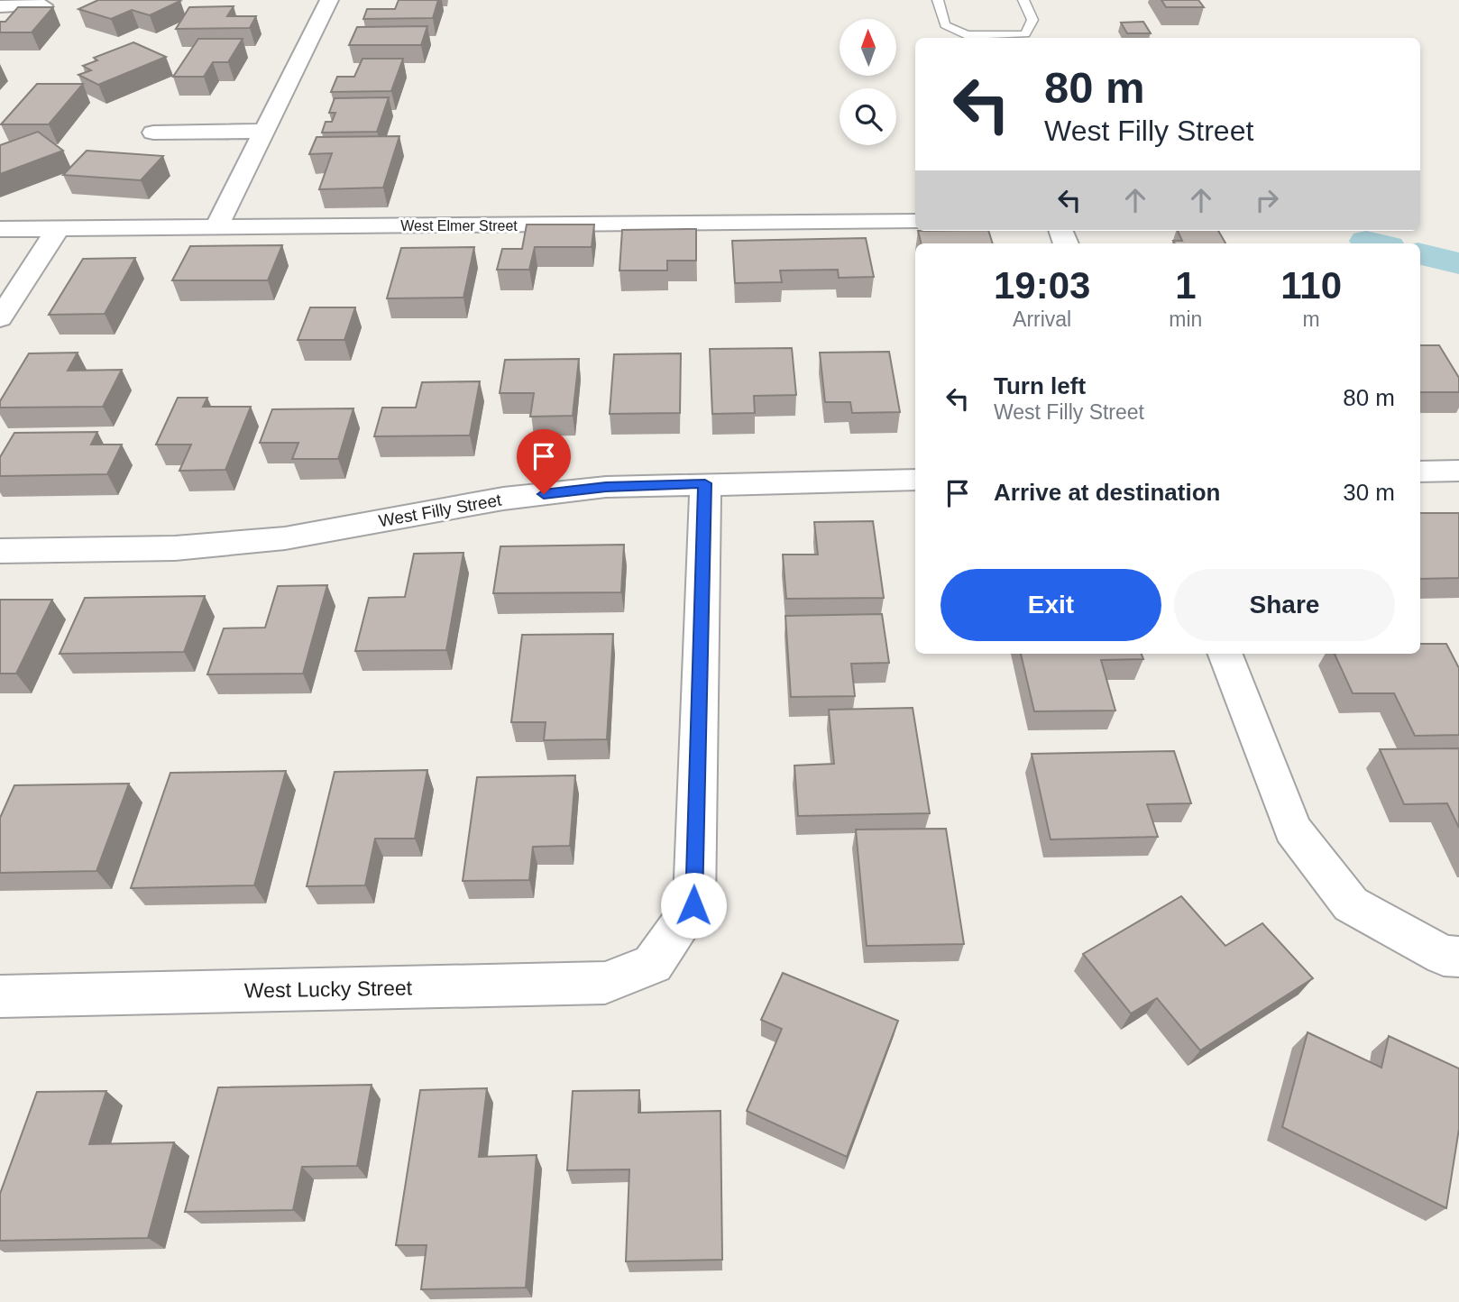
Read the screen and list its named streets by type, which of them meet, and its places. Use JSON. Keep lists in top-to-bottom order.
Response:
{
  "streets": {
    "street": ["West Elmer Street", "West Filly Street", "West Lucky Street"]
  },
  "crossings": [
    ["West Filly Street", "West Lucky Street"]
  ],
  "north": "top",
  "page": {
    "turn": ["80 m", "West Filly Street"],
    "eta": [
      "19:03",
      "Arrival",
      "1",
      "min",
      "110",
      "m"
    ],
    "list": [
      {
        "name": "Turn left",
        "note": "West Filly Street",
        "value": "80 m"
      },
      {
        "name": "Arrive at destination",
        "value": "30 m"
      }
    ],
    "buttons": ["Exit", "Share"]
  }
}
